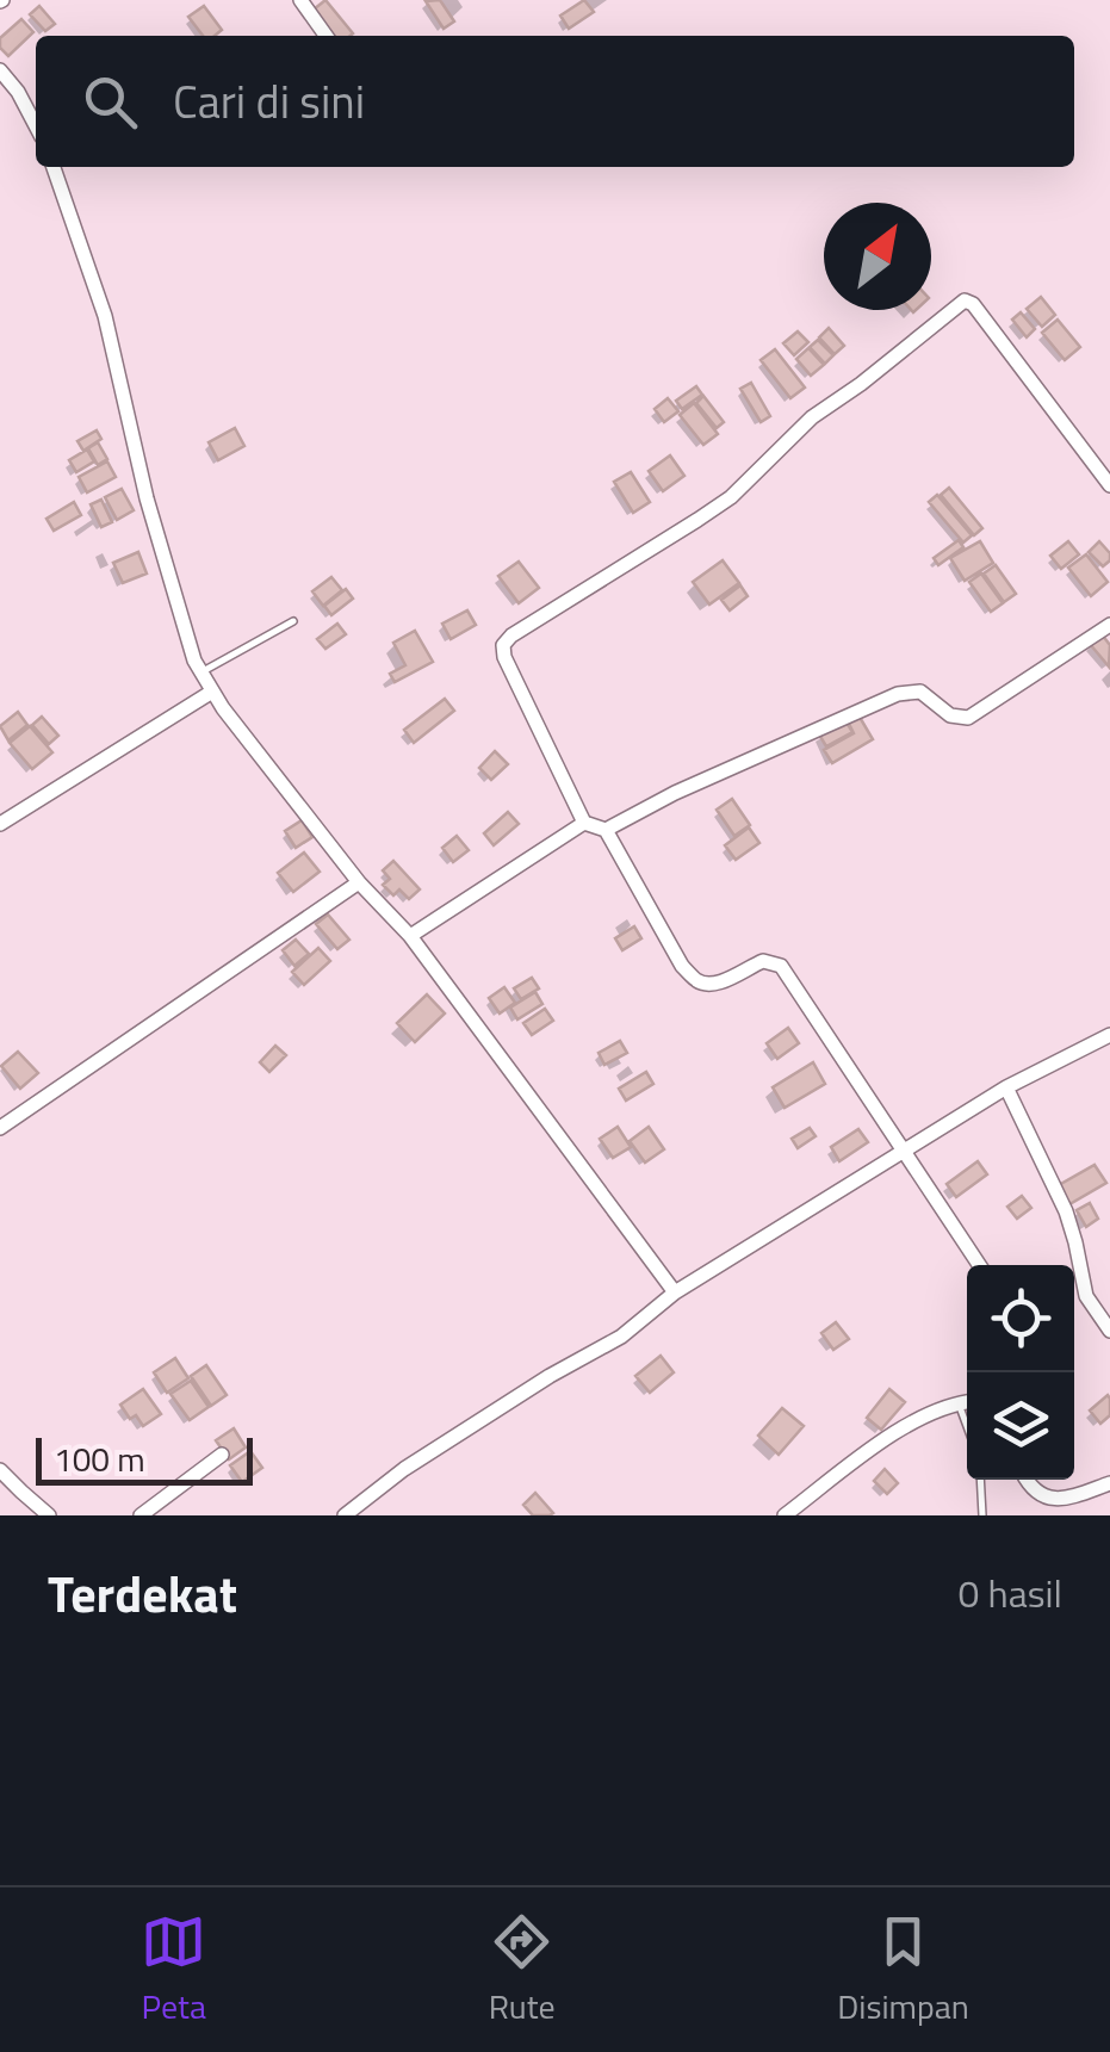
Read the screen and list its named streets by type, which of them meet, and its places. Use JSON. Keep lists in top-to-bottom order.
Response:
{
  "scale_bar": "100 m",
  "north": "top right",
  "page": {
    "search": "Cari di sini",
    "scale": "100 m",
    "heading": ["Terdekat", "0 hasil"],
    "nav": ["Peta", "Rute", "Disimpan"]
  }
}
